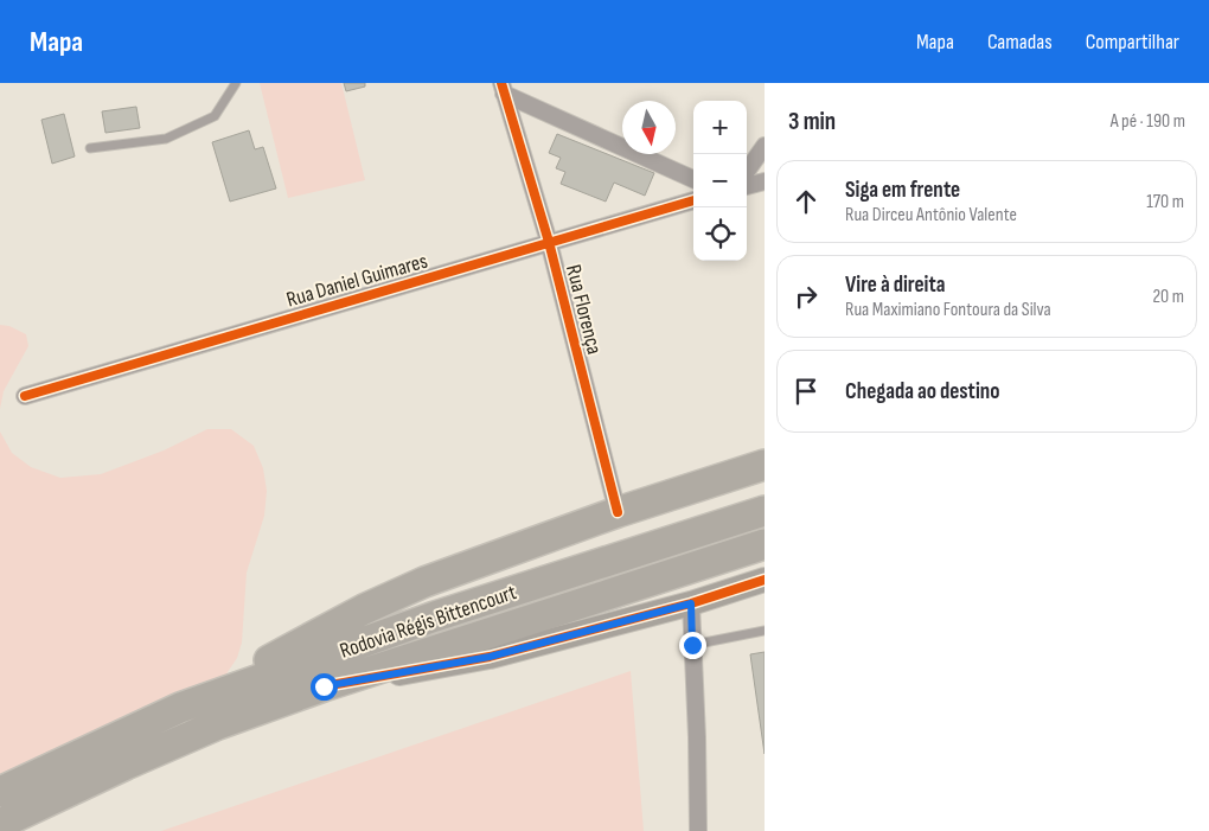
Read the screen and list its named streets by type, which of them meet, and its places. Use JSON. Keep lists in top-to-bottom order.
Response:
{
  "streets": {
    "highway": ["Rodovia Régis Bittencourt"],
    "street": ["Rua Daniel Guimares", "Rua Florença"]
  },
  "crossings": [
    ["Rua Daniel Guimares", "Rua Florença"]
  ],
  "north": "bottom",
  "page": {
    "header": "Mapa",
    "nav": ["Mapa", "Camadas", "Compartilhar"],
    "heading": ["3 min", "A pé · 190 m"],
    "map_buttons": ["+", "−"],
    "list": [
      ["Siga em frente", "Rua Dirceu Antônio Valente", "170 m"],
      ["Vire à direita", "Rua Maximiano Fontoura da Silva", "20 m"],
      "Chegada ao destino"
    ]
  }
}
